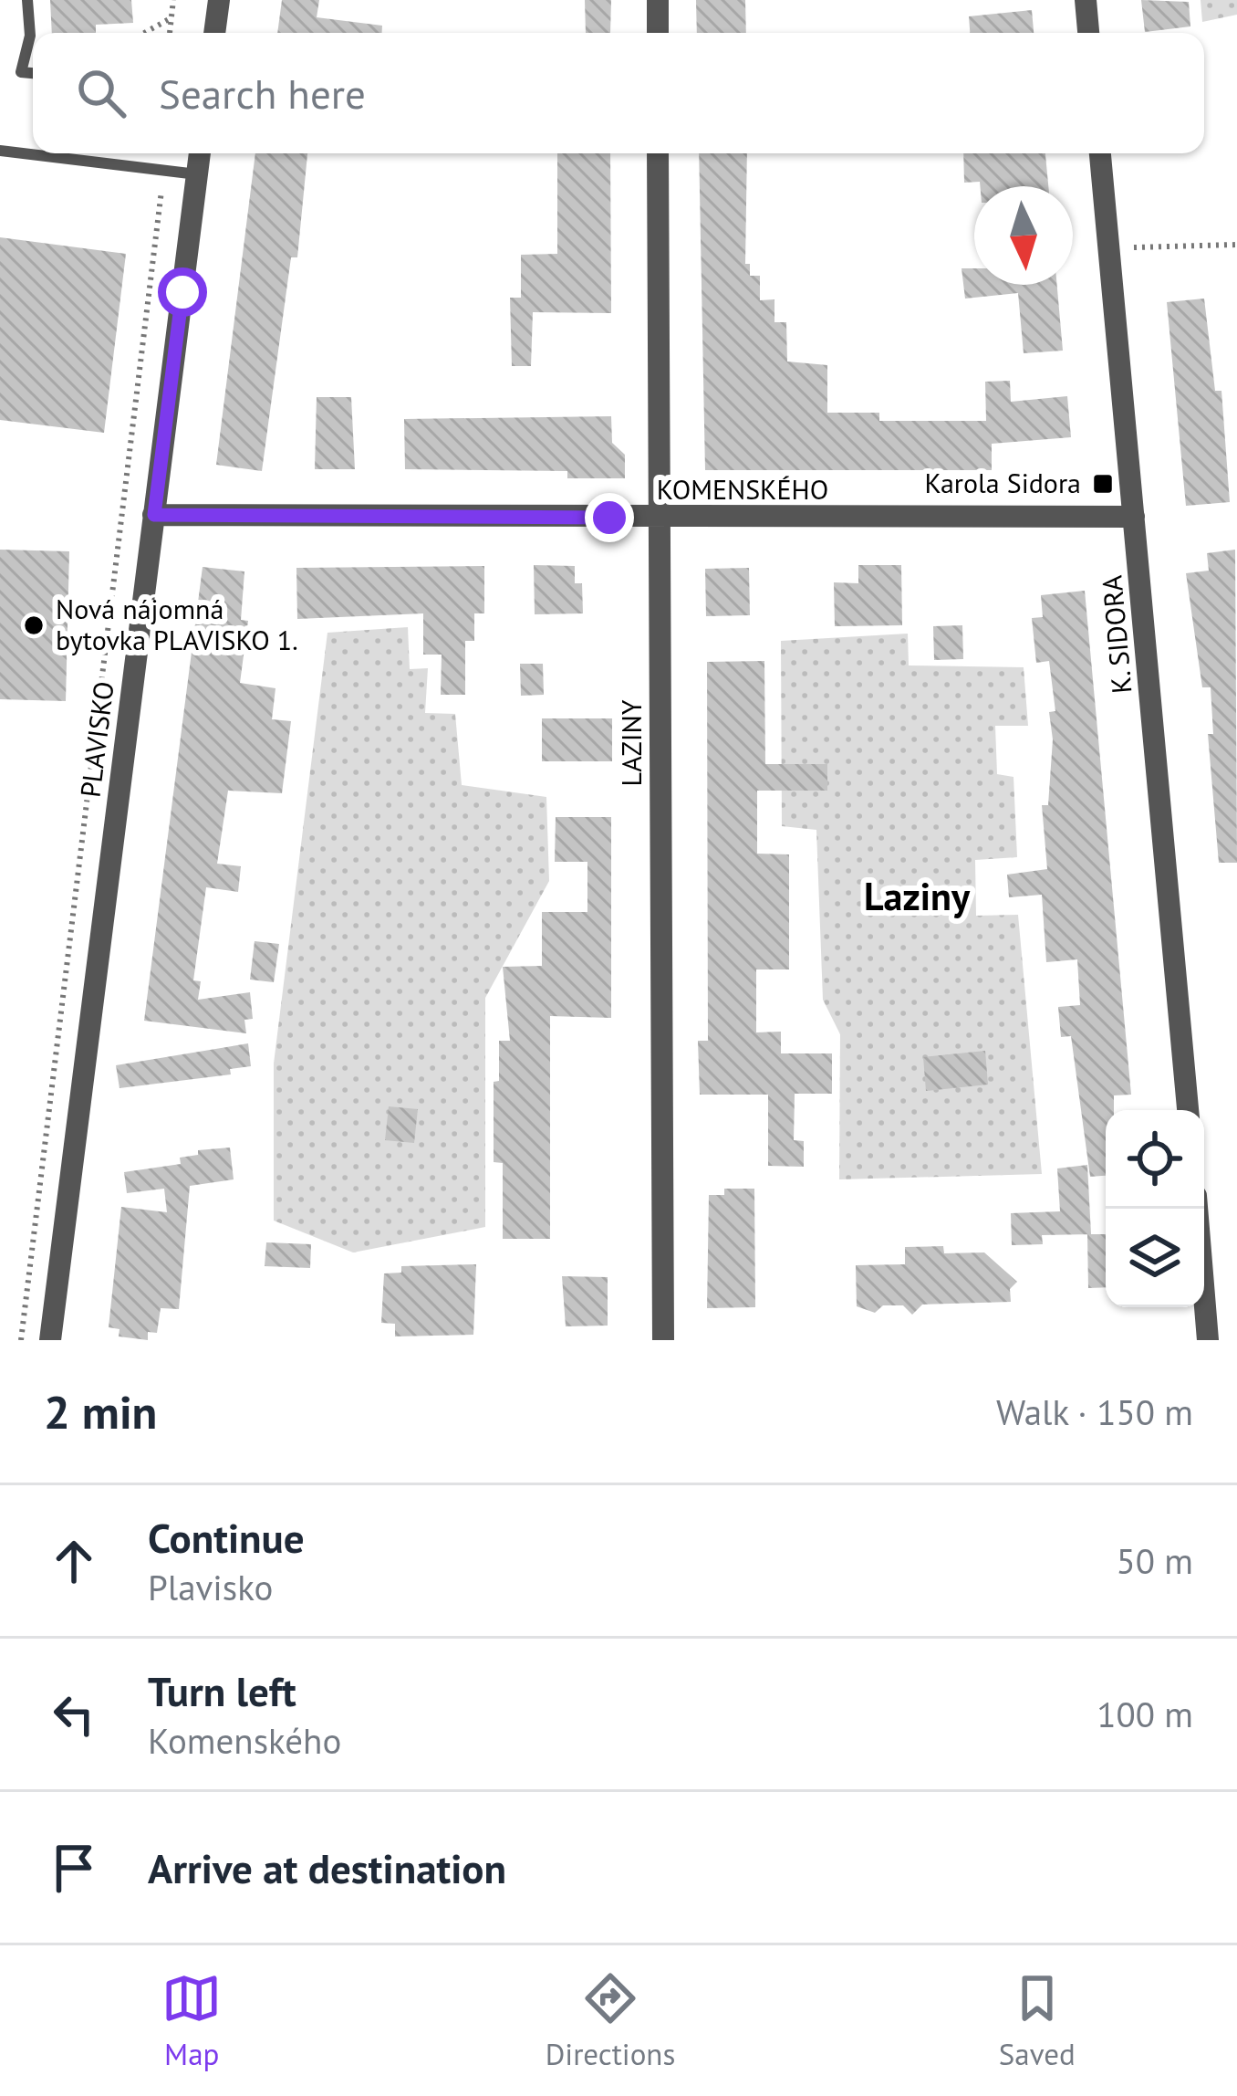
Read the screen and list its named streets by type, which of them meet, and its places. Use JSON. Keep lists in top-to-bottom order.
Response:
{
  "streets": {
    "street": [
      "KOMENSKÉHO",
      "K. SIDORA",
      "PLAVISKO",
      "LAZINY"
    ]
  },
  "crossings": [
    ["KOMENSKÉHO", "K. SIDORA"],
    ["KOMENSKÉHO", "PLAVISKO"],
    ["KOMENSKÉHO", "LAZINY"]
  ],
  "districts": ["Laziny"],
  "places": {
    "transit": ["Karola Sidora"],
    "other": ["Nová nájomná bytovka PLAVISKO 1."]
  },
  "north": "bottom",
  "page": {
    "search": "Search here",
    "heading": ["2 min", "Walk · 150 m"],
    "list": [
      ["Continue", "Plavisko", "50 m"],
      ["Turn left", "Komenského", "100 m"],
      "Arrive at destination"
    ],
    "nav": ["Map", "Directions", "Saved"]
  }
}
